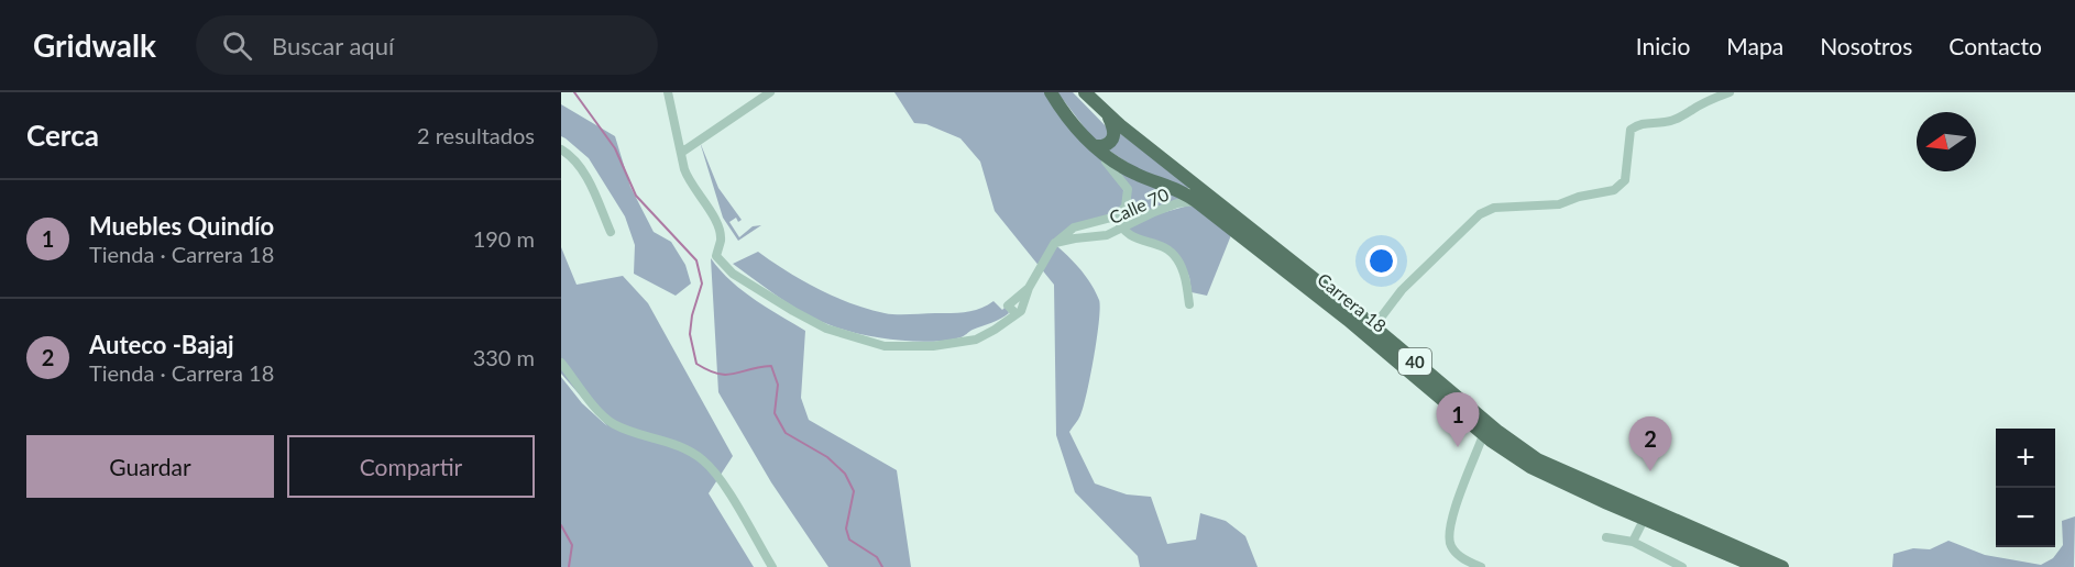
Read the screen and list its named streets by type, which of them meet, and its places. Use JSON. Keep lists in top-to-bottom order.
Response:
{
  "streets": {
    "main road": ["Carrera 18", "40"],
    "street": ["Calle 70"]
  },
  "crossings": [
    ["Calle 70", "Carrera 18"]
  ],
  "north": "left",
  "page": {
    "header": "Gridwalk",
    "search": "Buscar aquí",
    "nav": [
      "Inicio",
      "Mapa",
      "Nosotros",
      "Contacto"
    ],
    "heading": ["Cerca", "2 resultados"],
    "list": [
      {
        "mark": "1",
        "name": "Muebles Quindío",
        "note": "Tienda · Carrera 18",
        "value": "190 m"
      },
      {
        "mark": "2",
        "name": "Auteco -Bajaj",
        "note": "Tienda · Carrera 18",
        "value": "330 m"
      }
    ],
    "pins": ["1", "2"],
    "buttons": ["Guardar", "Compartir"],
    "map_buttons": ["+", "−"]
  }
}
